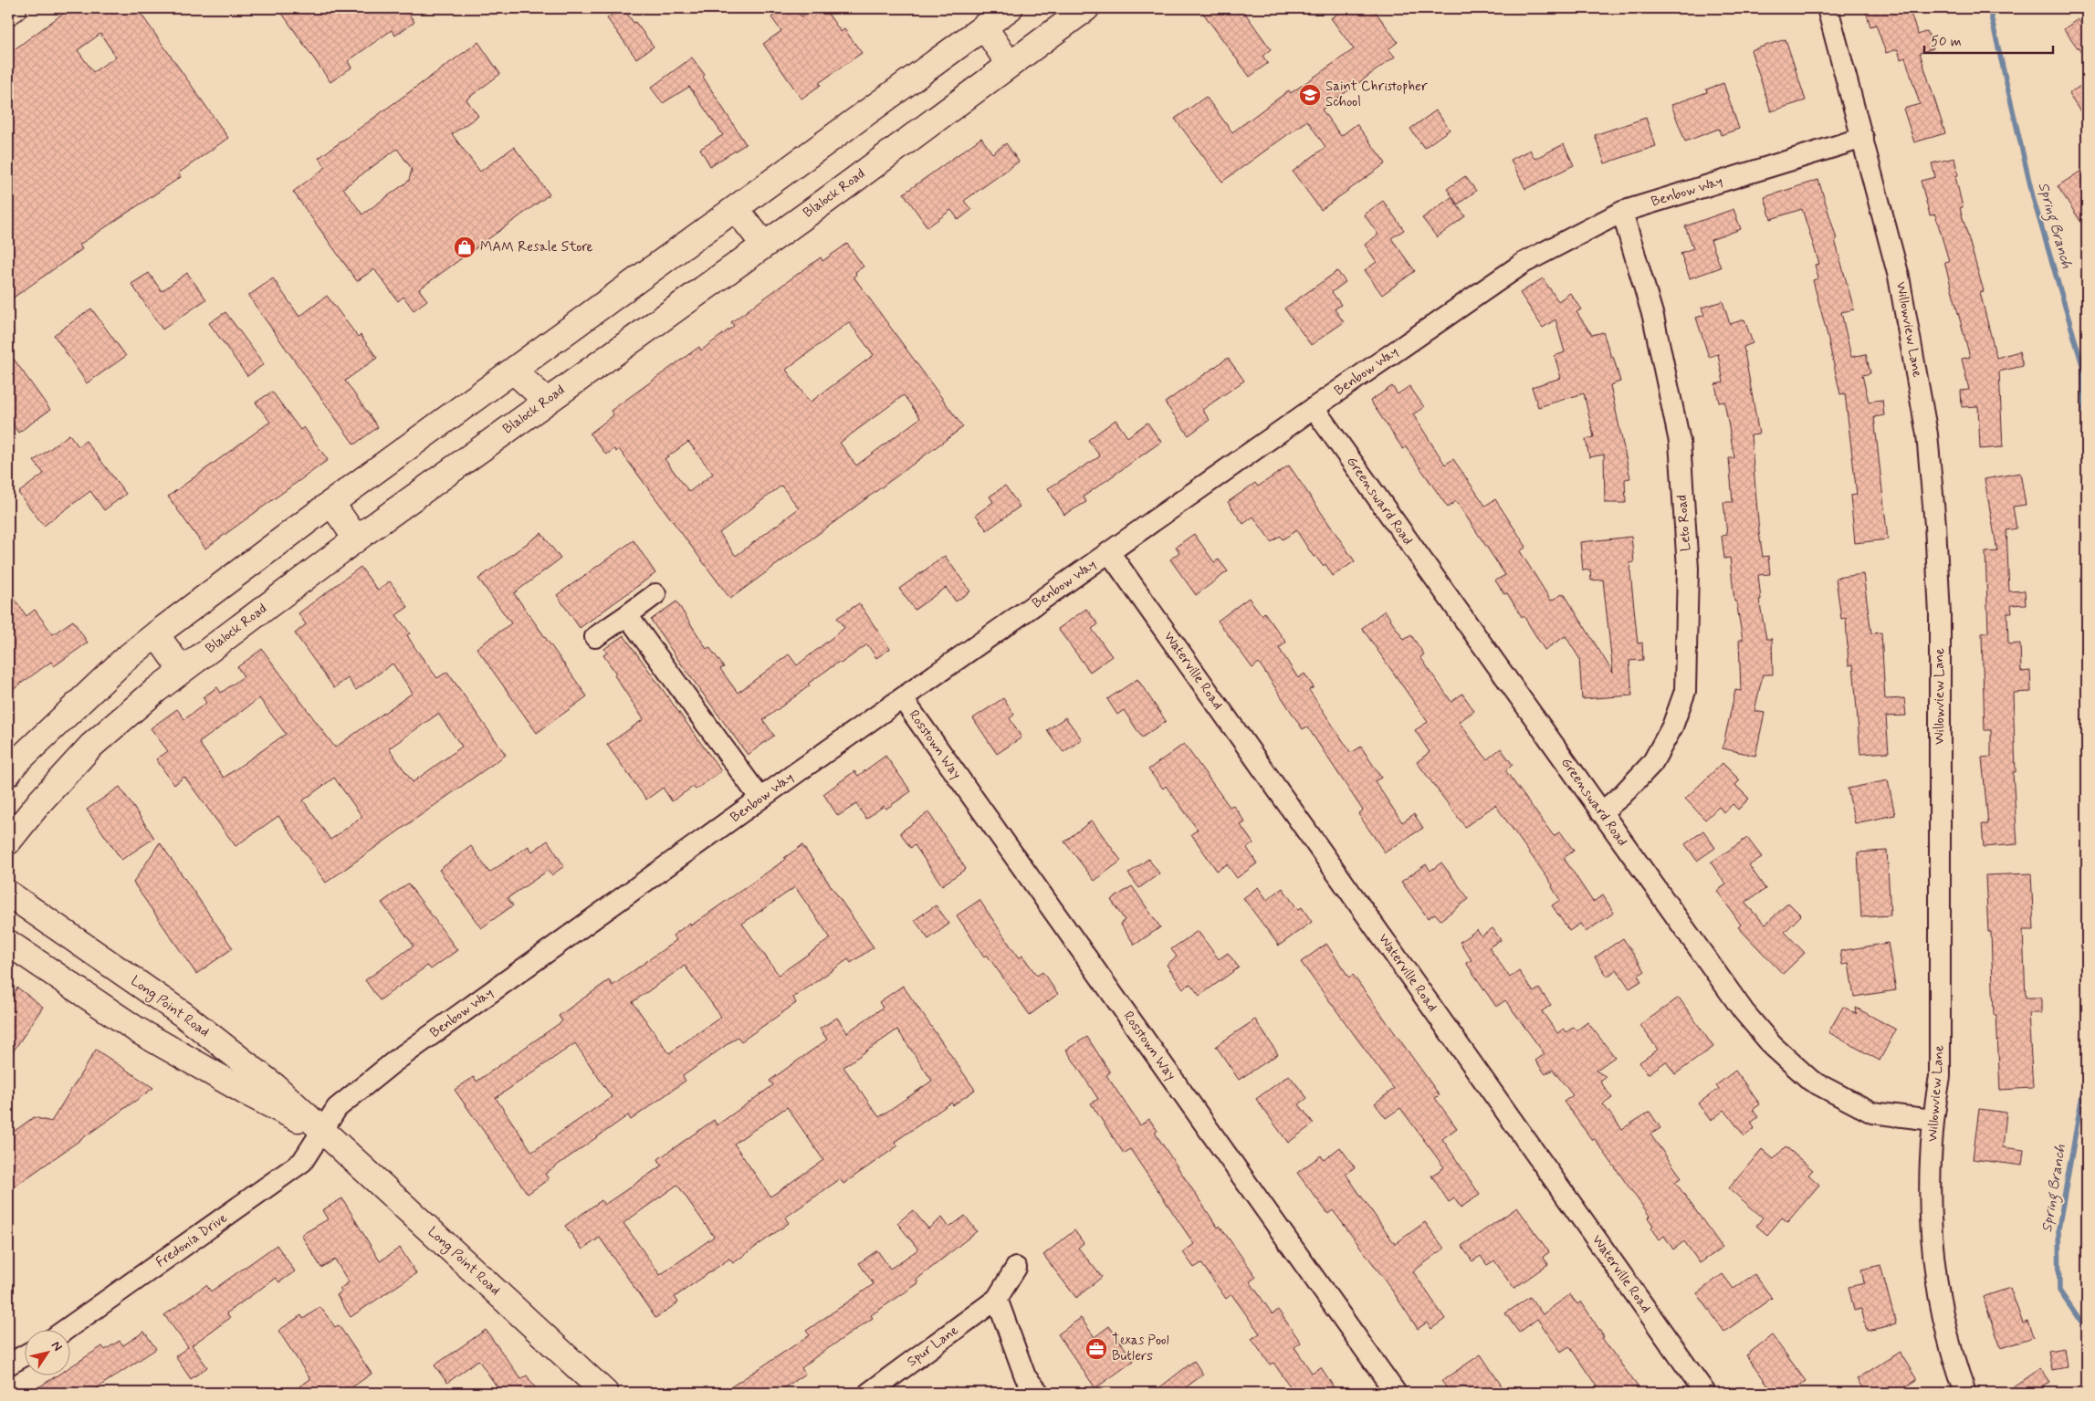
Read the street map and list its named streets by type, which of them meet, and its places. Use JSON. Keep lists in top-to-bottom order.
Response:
{
  "streets": {
    "main road": ["Blalock Road", "Long Point Road"],
    "street": [
      "Benbow Way",
      "Willowview Lane",
      "Greensward Road",
      "Leto Road",
      "Waterville Road",
      "Rosstown Way",
      "Fredonia Drive",
      "Spur Lane"
    ]
  },
  "crossings": [
    ["Benbow Way", "Willowview Lane"],
    ["Benbow Way", "Greensward Road"],
    ["Benbow Way", "Leto Road"],
    ["Benbow Way", "Waterville Road"],
    ["Benbow Way", "Rosstown Way"],
    ["Benbow Way", "Long Point Road"],
    ["Benbow Way", "Fredonia Drive"],
    ["Willowview Lane", "Greensward Road"],
    ["Greensward Road", "Leto Road"],
    ["Long Point Road", "Fredonia Drive"]
  ],
  "water": ["Spring Branch"],
  "places": {
    "school or university": ["Saint Christopher School"],
    "shop": ["MAM Resale Store"],
    "office": ["Texas Pool Butlers"]
  },
  "scale_bar": "50 m",
  "north": "top right"
}
